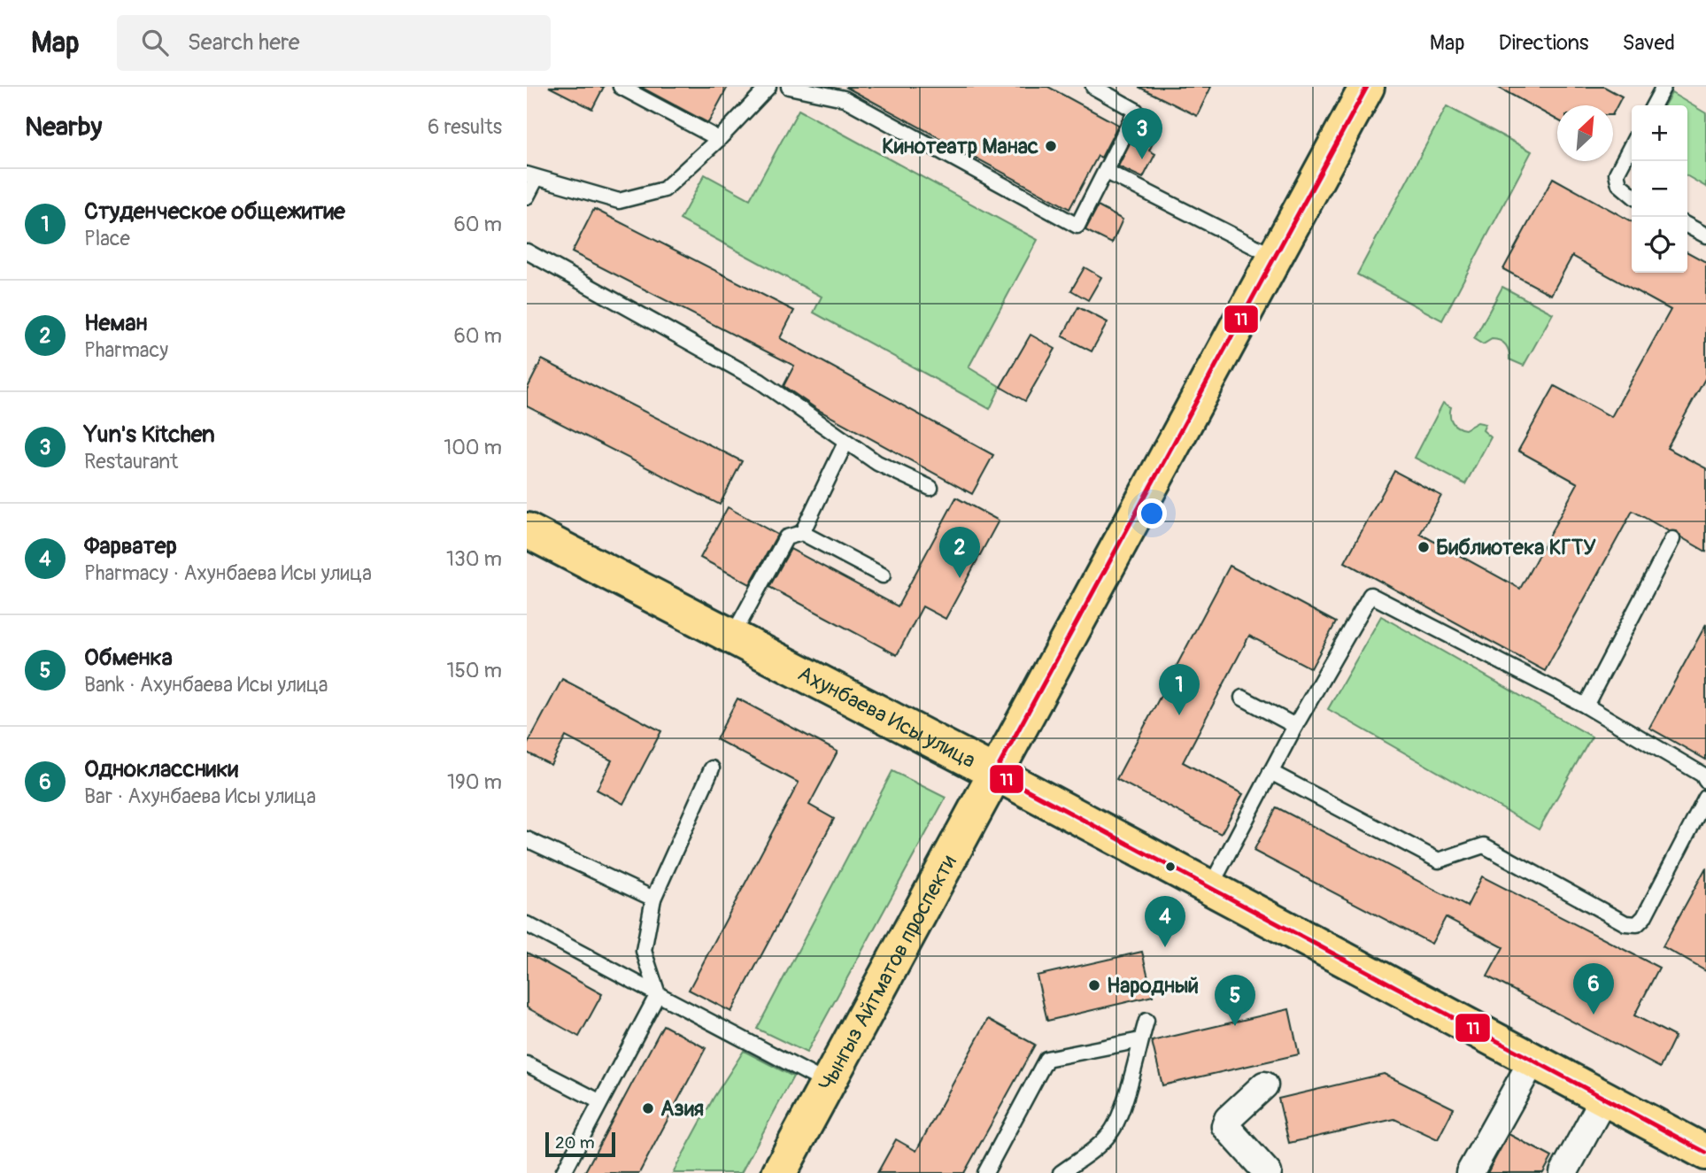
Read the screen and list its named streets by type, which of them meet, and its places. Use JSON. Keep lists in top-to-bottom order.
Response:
{
  "streets": {
    "main road": ["Ахунбаева Исы улица", "Чынгыз Айтматов проспекти"]
  },
  "crossings": [
    ["Ахунбаева Исы улица", "Чынгыз Айтматов проспекти"]
  ],
  "places": [
    "Кинотеатр Манас",
    "Библиотека КГТУ",
    "Народный",
    "Азия"
  ],
  "lines": ["transit line 11"],
  "scale_bar": "20 m",
  "north": "top right",
  "page": {
    "header": "Map",
    "search": "Search here",
    "nav": ["Map", "Directions", "Saved"],
    "heading": ["Nearby", "6 results"],
    "map_buttons": ["+", "−"],
    "pins": [
      "3",
      "2",
      "1",
      "4",
      "6",
      "5"
    ],
    "list": [
      {
        "mark": "1",
        "name": "Студенческое общежитие",
        "note": "Place",
        "value": "60 m"
      },
      {
        "mark": "2",
        "name": "Неман",
        "note": "Pharmacy",
        "value": "60 m"
      },
      {
        "mark": "3",
        "name": "Yun's Kitchen",
        "note": "Restaurant",
        "value": "100 m"
      },
      {
        "mark": "4",
        "name": "Фарватер",
        "note": "Pharmacy · Ахунбаева Исы улица",
        "value": "130 m"
      },
      {
        "mark": "5",
        "name": "Обменка",
        "note": "Bank · Ахунбаева Исы улица",
        "value": "150 m"
      },
      {
        "mark": "6",
        "name": "Одноклассники",
        "note": "Bar · Ахунбаева Исы улица",
        "value": "190 m"
      }
    ],
    "scale": "20 m"
  }
}
